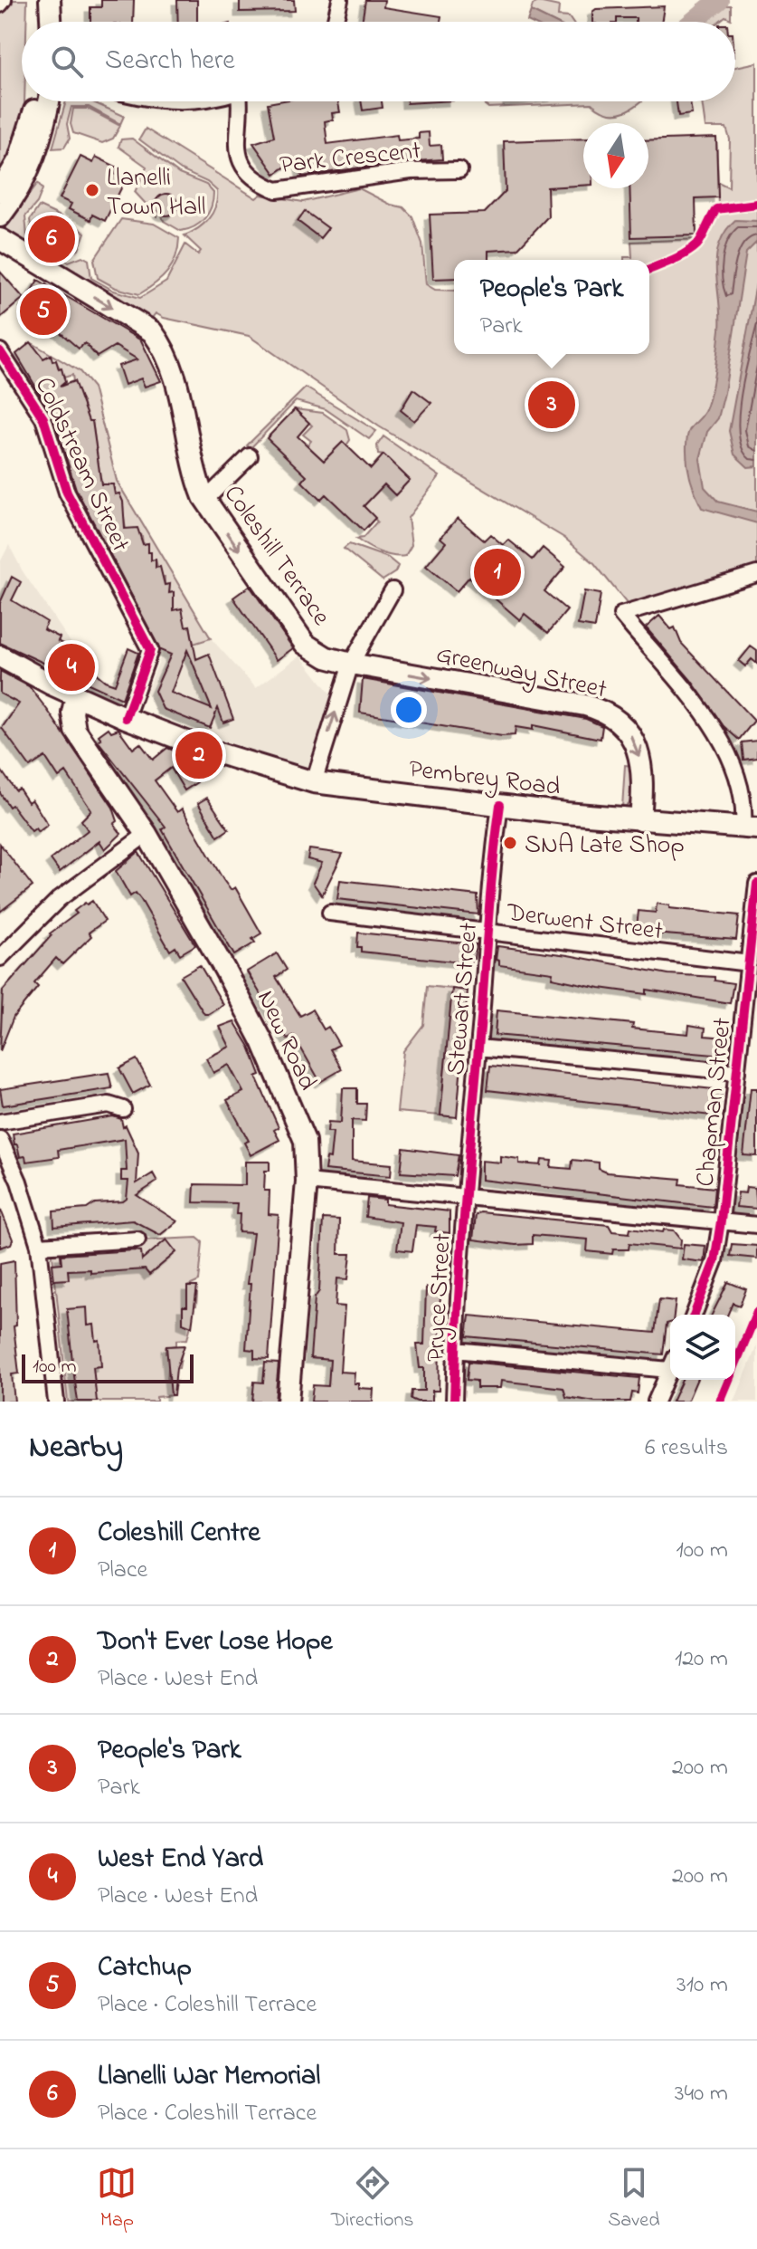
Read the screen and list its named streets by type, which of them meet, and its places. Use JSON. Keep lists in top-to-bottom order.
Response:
{
  "streets": {
    "main road": [
      "Coleshill Terrace",
      "Greenway Street",
      "Pembrey Road",
      "New Road"
    ],
    "street": [
      "Park Crescent",
      "Coldstream Street",
      "Derwent Street",
      "Stewart Street",
      "Chapman Street",
      "Pryce Street"
    ]
  },
  "crossings": [
    ["Coldstream Street", "Pembrey Road"],
    ["Coleshill Terrace", "Greenway Street"],
    ["Greenway Street", "Pembrey Road"],
    ["Pembrey Road", "Stewart Street"],
    ["Pembrey Road", "New Road"],
    ["Derwent Street", "Stewart Street"],
    ["Derwent Street", "Chapman Street"],
    ["Stewart Street", "Pryce Street"]
  ],
  "one_way": ["Coleshill Terrace", "Greenway Street"],
  "places": ["Llanelli Town Hall", "SNA Late Shop"],
  "scale_bar": "100 m",
  "north": "bottom",
  "page": {
    "search": "Search here",
    "pins": [
      "6",
      "5",
      "3",
      "1",
      "4",
      "2"
    ],
    "popup": ["People's Park", "Park"],
    "scale": "100 m",
    "heading": ["Nearby", "6 results"],
    "list": [
      {
        "mark": "1",
        "name": "Coleshill Centre",
        "note": "Place",
        "value": "100 m"
      },
      {
        "mark": "2",
        "name": "Don't Ever Lose Hope",
        "note": "Place · West End",
        "value": "120 m"
      },
      {
        "mark": "3",
        "name": "People's Park",
        "note": "Park",
        "value": "200 m"
      },
      {
        "mark": "4",
        "name": "West End Yard",
        "note": "Place · West End",
        "value": "200 m"
      },
      {
        "mark": "5",
        "name": "Catchup",
        "note": "Place · Coleshill Terrace",
        "value": "310 m"
      },
      {
        "mark": "6",
        "name": "Llanelli War Memorial",
        "note": "Place · Coleshill Terrace",
        "value": "340 m"
      }
    ],
    "nav": ["Map", "Directions", "Saved"]
  }
}
